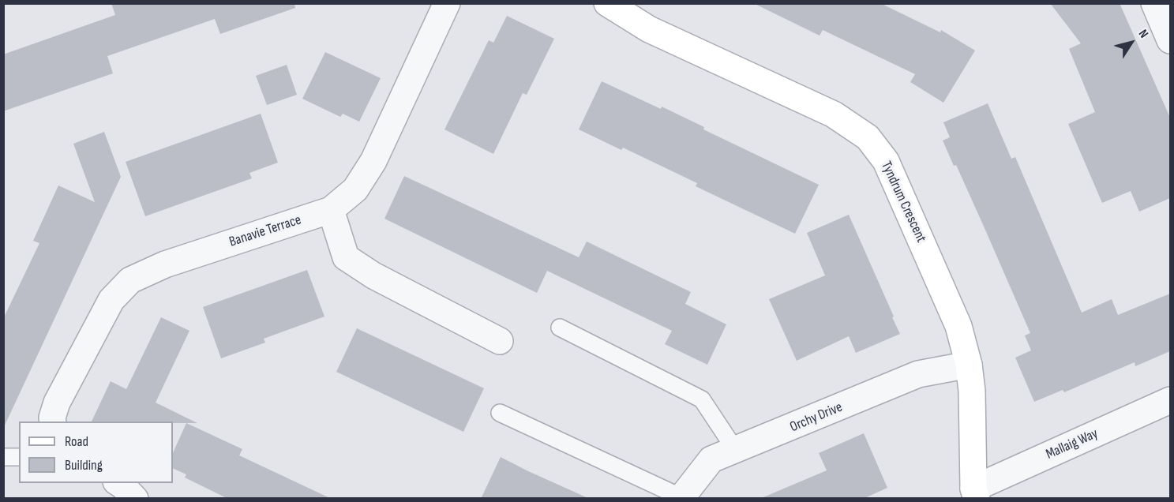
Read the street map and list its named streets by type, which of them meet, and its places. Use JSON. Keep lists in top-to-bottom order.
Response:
{
  "streets": {
    "street": [
      "Tyndrum Crescent",
      "Banavie Terrace",
      "Orchy Drive",
      "Mallaig Way"
    ]
  },
  "crossings": [
    ["Tyndrum Crescent", "Orchy Drive"],
    ["Tyndrum Crescent", "Mallaig Way"]
  ],
  "legend": ["Road", "Building"],
  "north": "top right"
}
